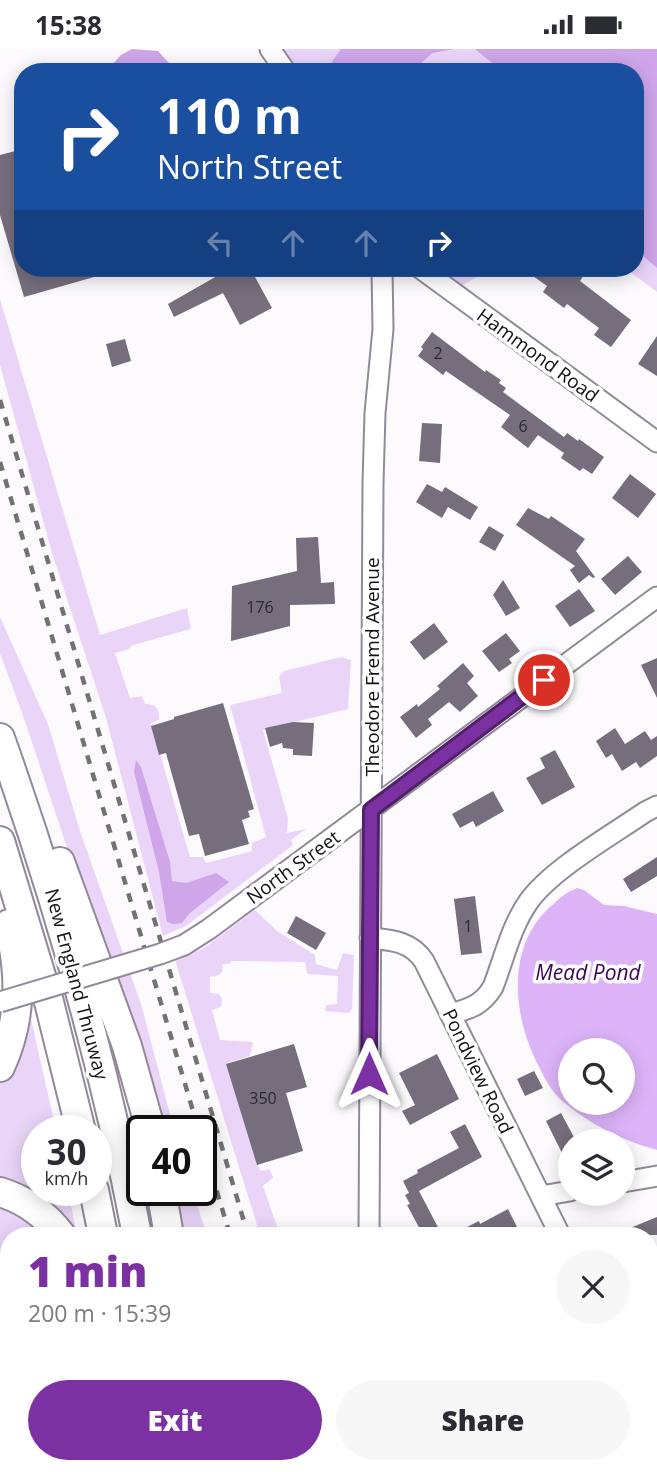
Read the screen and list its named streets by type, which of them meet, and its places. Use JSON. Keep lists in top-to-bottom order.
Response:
{
  "streets": {
    "highway": ["New England Thruway"],
    "street": [
      "Hammond Road",
      "Theodore Fremd Avenue",
      "North Street",
      "Pondview Road"
    ]
  },
  "crossings": [
    ["Theodore Fremd Avenue", "North Street"],
    ["Theodore Fremd Avenue", "Pondview Road"]
  ],
  "water": ["Mead Pond"],
  "house_numbers": [
    "2",
    "6",
    "176",
    "1",
    "350"
  ],
  "page": {
    "status": "15:38",
    "turn": ["110 m", "North Street"],
    "speed": "30 km/h",
    "limit": "40",
    "heading": ["1 min", "200 m · 15:39"],
    "buttons": ["Exit", "Share"]
  }
}
